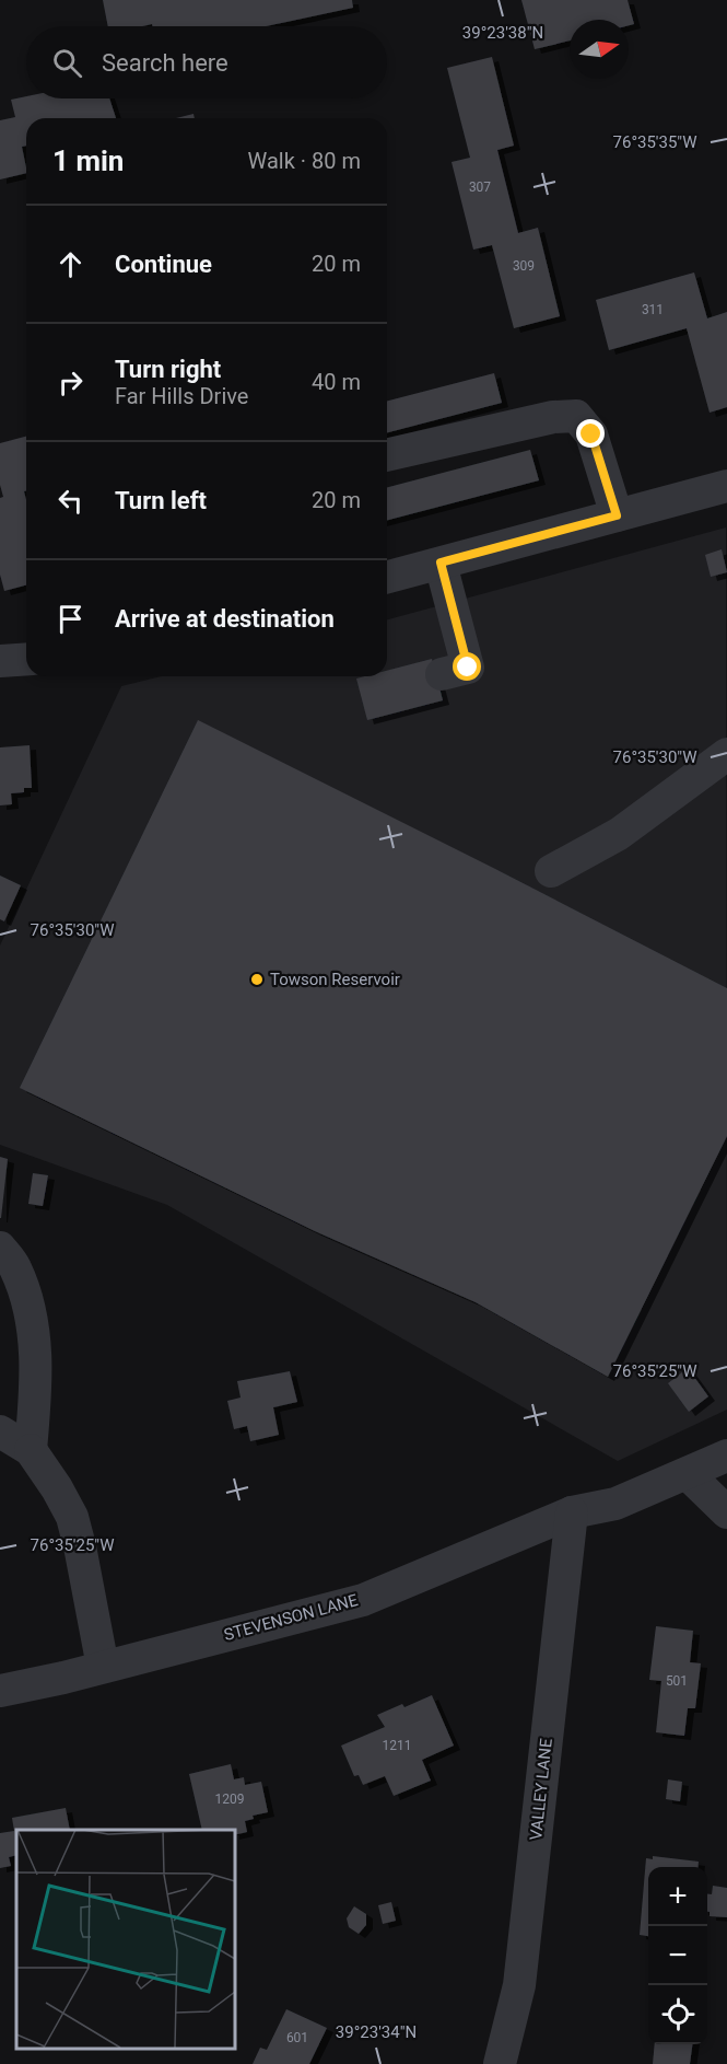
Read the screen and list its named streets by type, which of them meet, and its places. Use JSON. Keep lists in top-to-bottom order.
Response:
{
  "streets": {
    "street": ["STEVENSON LANE", "VALLEY LANE"]
  },
  "crossings": [
    ["STEVENSON LANE", "VALLEY LANE"]
  ],
  "places": ["Towson Reservoir"],
  "house_numbers": [
    "307",
    "309",
    "311",
    "501",
    "1211",
    "1209",
    "601"
  ],
  "north": "right",
  "page": {
    "search": "Search here",
    "heading": ["1 min", "Walk · 80 m"],
    "list": [
      ["Continue", "20 m"],
      ["Turn right", "Far Hills Drive", "40 m"],
      ["Turn left", "20 m"],
      "Arrive at destination"
    ],
    "map_buttons": ["+", "−"]
  },
  "coordinates": [
    "39°23'38\"N",
    "76°35'35\"W",
    "76°35'30\"W",
    "76°35'25\"W",
    "39°23'34\"N"
  ]
}
